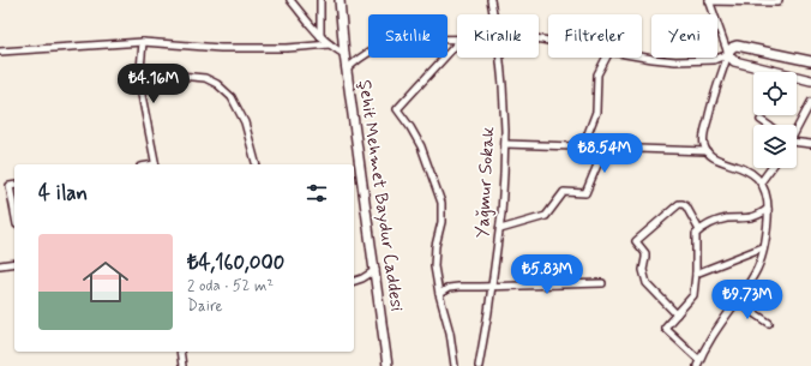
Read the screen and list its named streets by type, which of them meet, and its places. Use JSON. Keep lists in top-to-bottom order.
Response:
{
  "streets": {
    "street": ["Yağmur Sokak", "Şehit Mehmet Baydur Caddesi"]
  },
  "page": {
    "chip": [
      "Satılık",
      "Kiralık",
      "Filtreler",
      "Yeni"
    ],
    "price": [
      "₺4.16M",
      "₺8.54M",
      "₺5.83M",
      "₺9.73M"
    ],
    "heading": "4 ilan",
    "list": [
      {
        "name": "₺4,160,000",
        "note": "2 oda · 52 m² · Daire"
      }
    ]
  }
}
